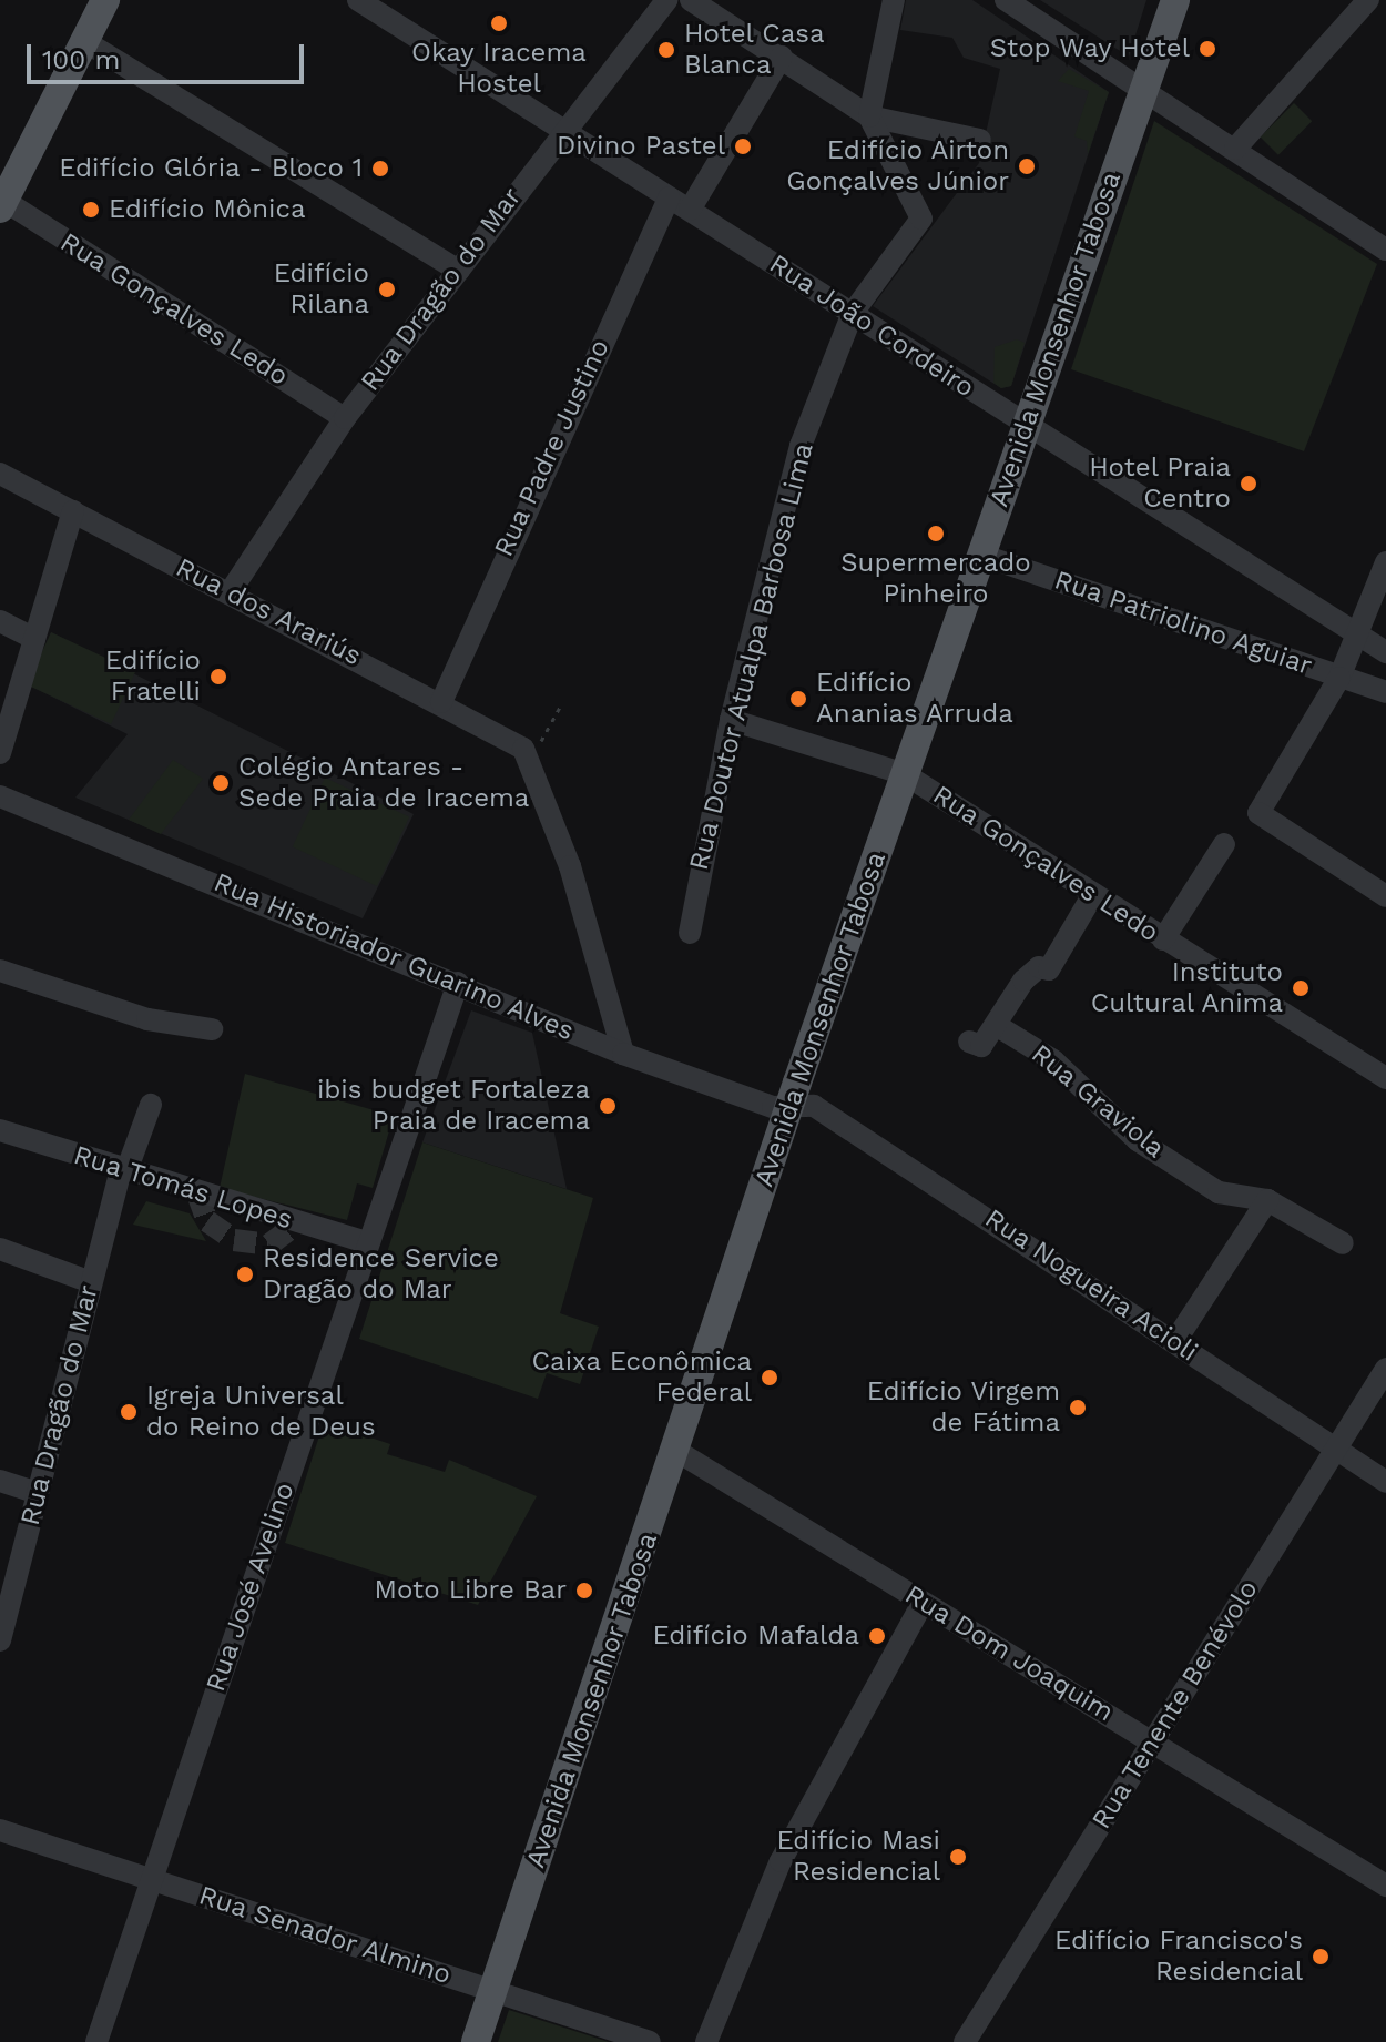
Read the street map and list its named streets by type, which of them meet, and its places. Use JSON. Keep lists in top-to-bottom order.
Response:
{
  "streets": {
    "main road": ["Avenida Monsenhor Tabosa"],
    "street": [
      "Rua Dragão do Mar",
      "Rua Gonçalves Ledo",
      "Rua João Cordeiro",
      "Rua Padre Justino",
      "Rua dos Arariús",
      "Rua Patriolino Aguiar",
      "Rua Doutor Atualpa Barbosa Lima",
      "Rua Historiador Guarino Alves",
      "Rua Graviola",
      "Rua Tomás Lopes",
      "Rua Nogueira Acioli",
      "Rua José Avelino",
      "Rua Dom Joaquim",
      "Rua Tenente Benévolo",
      "Rua Senador Almino"
    ]
  },
  "crossings": [
    ["Rua Dragão do Mar", "Rua Gonçalves Ledo"],
    ["Rua Dragão do Mar", "Rua João Cordeiro"],
    ["Rua Dragão do Mar", "Rua dos Arariús"],
    ["Rua Dragão do Mar", "Rua Tomás Lopes"],
    ["Rua Gonçalves Ledo", "Avenida Monsenhor Tabosa"],
    ["Rua Gonçalves Ledo", "Rua Doutor Atualpa Barbosa Lima"],
    ["Rua João Cordeiro", "Avenida Monsenhor Tabosa"],
    ["Rua João Cordeiro", "Rua Padre Justino"],
    ["Rua João Cordeiro", "Rua Doutor Atualpa Barbosa Lima"],
    ["Avenida Monsenhor Tabosa", "Rua Patriolino Aguiar"],
    ["Avenida Monsenhor Tabosa", "Rua Historiador Guarino Alves"],
    ["Avenida Monsenhor Tabosa", "Rua Nogueira Acioli"],
    ["Avenida Monsenhor Tabosa", "Rua Dom Joaquim"],
    ["Avenida Monsenhor Tabosa", "Rua Senador Almino"],
    ["Rua Padre Justino", "Rua dos Arariús"],
    ["Rua Historiador Guarino Alves", "Rua Nogueira Acioli"],
    ["Rua Historiador Guarino Alves", "Rua José Avelino"],
    ["Rua Tomás Lopes", "Rua José Avelino"],
    ["Rua Nogueira Acioli", "Rua Tenente Benévolo"],
    ["Rua José Avelino", "Rua Senador Almino"],
    ["Rua Dom Joaquim", "Rua Tenente Benévolo"]
  ],
  "places": [
    "Okay Iracema Hostel",
    "Stop Way Hotel",
    "Hotel Casa Blanca",
    "Divino Pastel",
    "Edifício Airton Gonçalves Júnior",
    "Edifício Glória - Bloco 1",
    "Edifício Mônica",
    "Edifício Rilana",
    "Hotel Praia Centro",
    "Supermercado Pinheiro",
    "Edifício Fratelli",
    "Edifício Ananias Arruda",
    "Colégio Antares - Sede Praia de Iracema",
    "Instituto Cultural Anima",
    "ibis budget Fortaleza Praia de Iracema",
    "Residence Service Dragão do Mar",
    "Caixa Econômica Federal",
    "Edifício Virgem de Fátima",
    "Igreja Universal do Reino de Deus",
    "Moto Libre Bar",
    "Edifício Mafalda",
    "Edifício Masi Residencial",
    "Edifício Francisco's Residencial"
  ],
  "scale_bar": "100 m"
}
